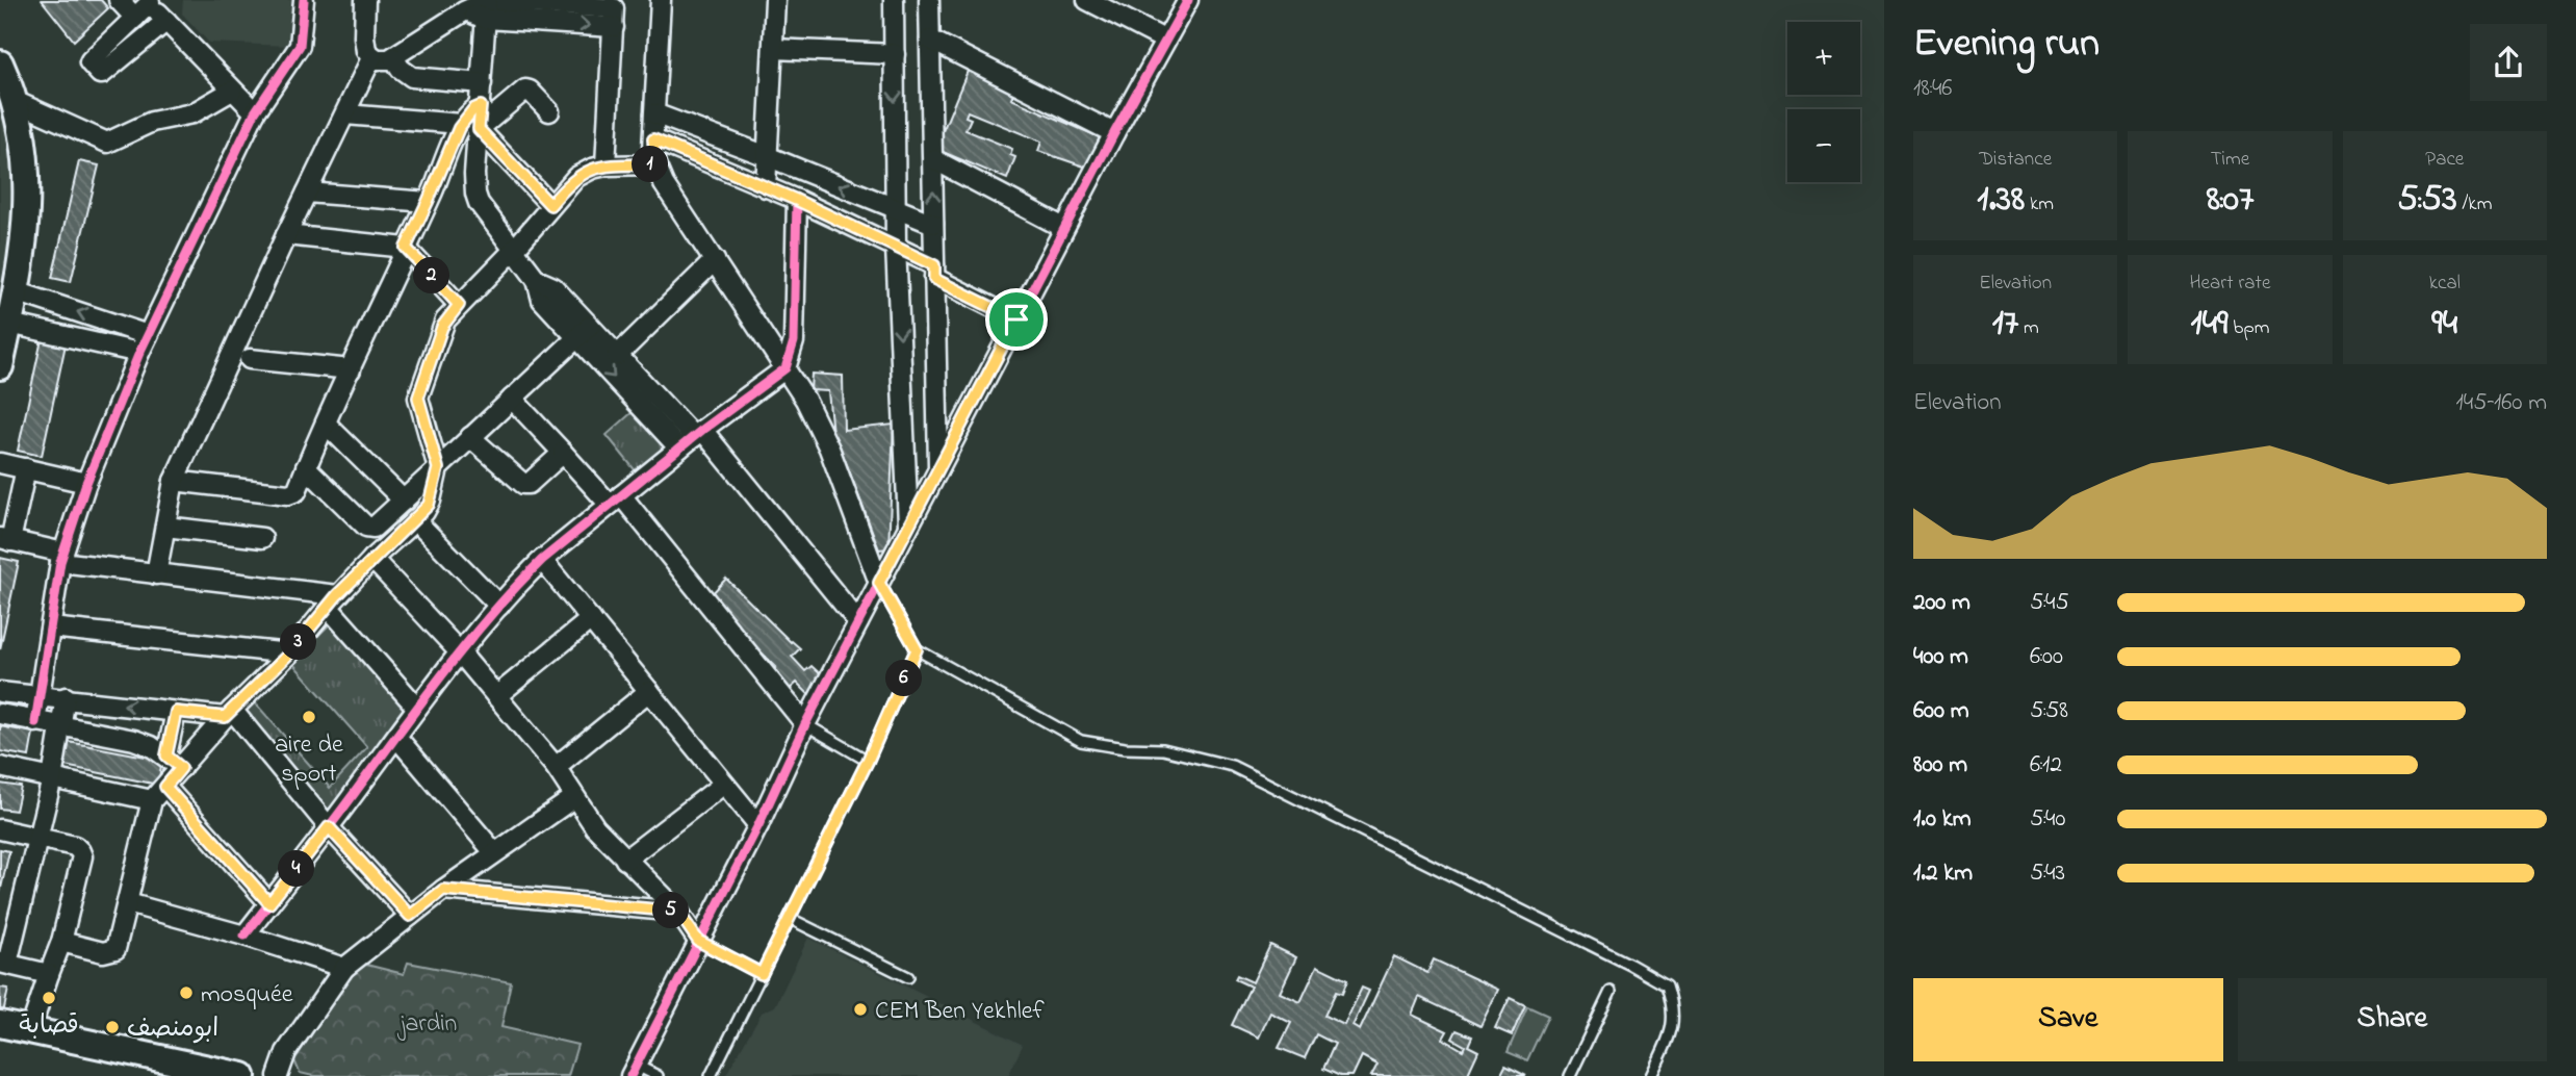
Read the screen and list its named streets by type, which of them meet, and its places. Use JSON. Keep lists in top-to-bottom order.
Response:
{
  "parks": ["jardin"],
  "places": [
    "aire de sport",
    "mosquée",
    "قصابة",
    "CEM Ben Yekhlef",
    "ابومنصف"
  ],
  "page": {
    "heading": ["Evening run", "18:46"],
    "map_buttons": ["+", "−"],
    "stats": [
      ["Distance", "1.38 km"],
      ["Time", "8:07"],
      ["Pace", "5:53 /km"],
      ["Elevation", "17 m"],
      ["Heart rate", "149 bpm"],
      ["kcal", "94"]
    ],
    "pins": [
      "1",
      "2",
      "3",
      "6",
      "4",
      "5"
    ],
    "chart": ["Elevation", "145–160 m"],
    "list": [
      {
        "name": "200 m",
        "note": "5:45"
      },
      {
        "name": "400 m",
        "note": "6:00"
      },
      {
        "name": "600 m",
        "note": "5:58"
      },
      {
        "name": "800 m",
        "note": "6:12"
      },
      {
        "name": "1.0 km",
        "note": "5:40"
      },
      {
        "name": "1.2 km",
        "note": "5:43"
      }
    ],
    "buttons": ["Save", "Share"]
  }
}
